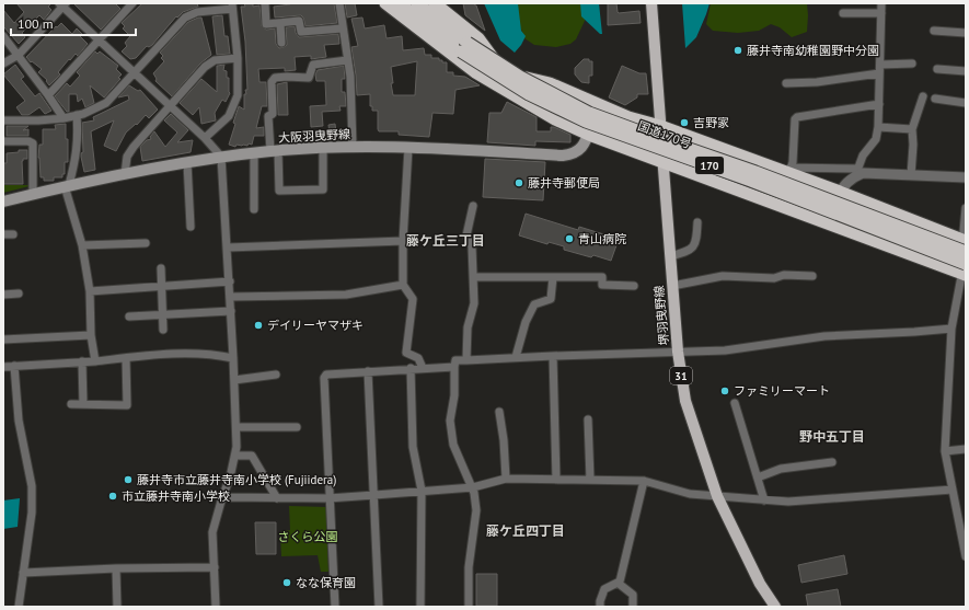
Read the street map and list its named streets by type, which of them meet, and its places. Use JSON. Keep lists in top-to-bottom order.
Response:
{
  "streets": {
    "highway": ["国道170号", "170"],
    "main road": ["大阪羽曳野線", "堺羽曳野線", "31"]
  },
  "districts": ["藤ケ丘三丁目", "野中五丁目", "藤ケ丘四丁目"],
  "parks": ["さくら公園"],
  "places": [
    "藤井寺南幼稚園野中分園",
    "吉野家",
    "藤井寺郵便局",
    "青山病院",
    "デイリーヤマザキ",
    "ファミリーマート",
    "藤井寺市立藤井寺南小学校 (Fujiidera)",
    "市立藤井寺南小学校",
    "なな保育園"
  ],
  "scale_bar": "100 m"
}
